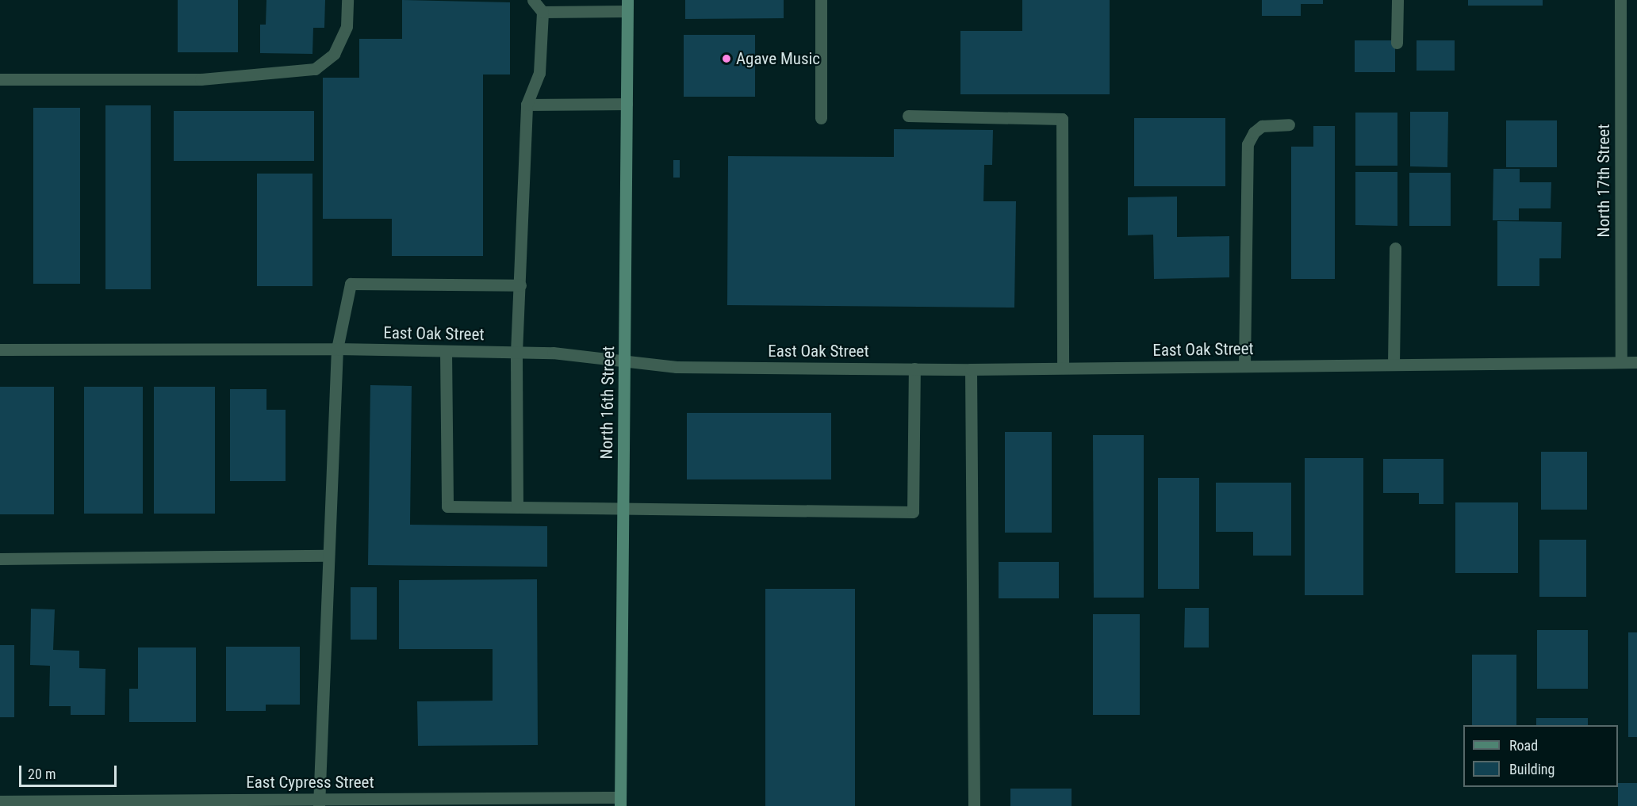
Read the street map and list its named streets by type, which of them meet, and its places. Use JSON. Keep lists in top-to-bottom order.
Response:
{
  "streets": {
    "main road": ["North 16th Street"],
    "street": ["North 17th Street", "East Oak Street", "East Cypress Street"]
  },
  "crossings": [
    ["North 17th Street", "East Oak Street"],
    ["East Oak Street", "North 16th Street"],
    ["North 16th Street", "East Cypress Street"]
  ],
  "places": ["Agave Music"],
  "legend": ["Road", "Building"],
  "scale_bar": "20 m"
}
